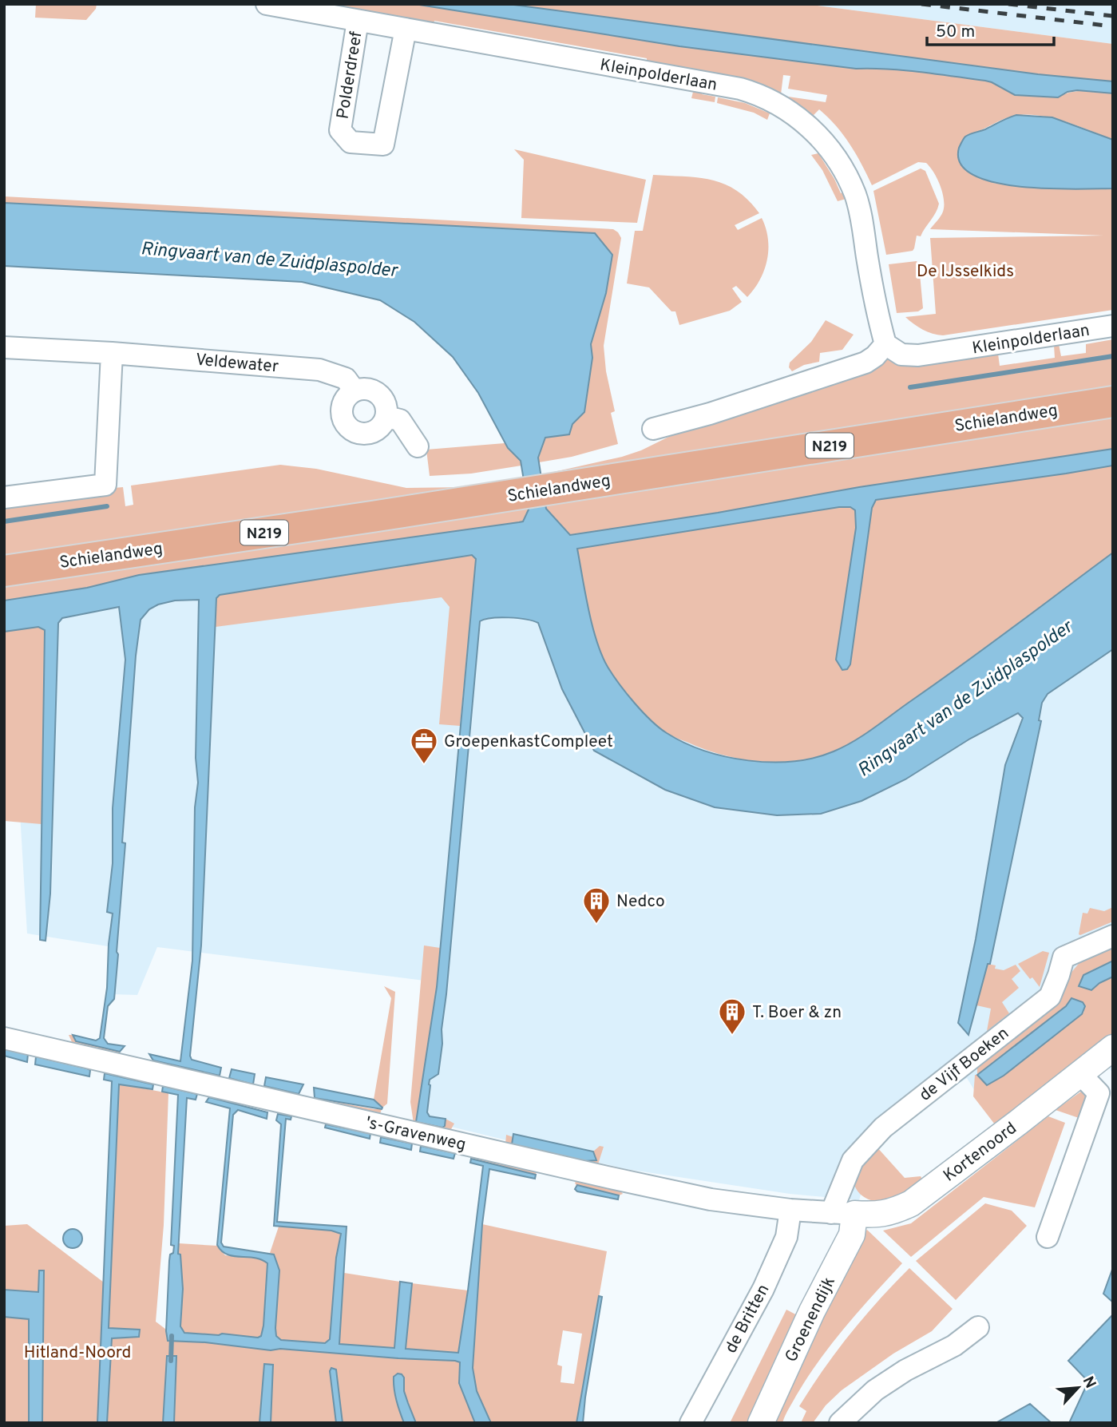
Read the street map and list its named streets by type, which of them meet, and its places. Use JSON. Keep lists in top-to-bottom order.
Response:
{
  "streets": {
    "main road": ["Schielandweg", "N219"],
    "street": [
      "Kleinpolderlaan",
      "Polderdreef",
      "Veldewater",
      "de Vijf Boeken",
      "'s-Gravenweg",
      "Kortenoord",
      "de Britten",
      "Groenendijk"
    ]
  },
  "crossings": [
    ["Kleinpolderlaan", "Polderdreef"],
    ["de Vijf Boeken", "'s-Gravenweg"],
    ["de Vijf Boeken", "Kortenoord"],
    ["de Vijf Boeken", "Groenendijk"],
    ["'s-Gravenweg", "Kortenoord"],
    ["'s-Gravenweg", "de Britten"],
    ["'s-Gravenweg", "Groenendijk"],
    ["Kortenoord", "Groenendijk"]
  ],
  "water": ["Ringvaart van de Zuidplaspolder"],
  "parks": ["De IJsselkids", "Hitland-Noord"],
  "places": {
    "office": ["GroepenkastCompleet"],
    "building": ["Nedco", "T. Boer & zn"]
  },
  "scale_bar": "50 m",
  "north": "top right"
}
